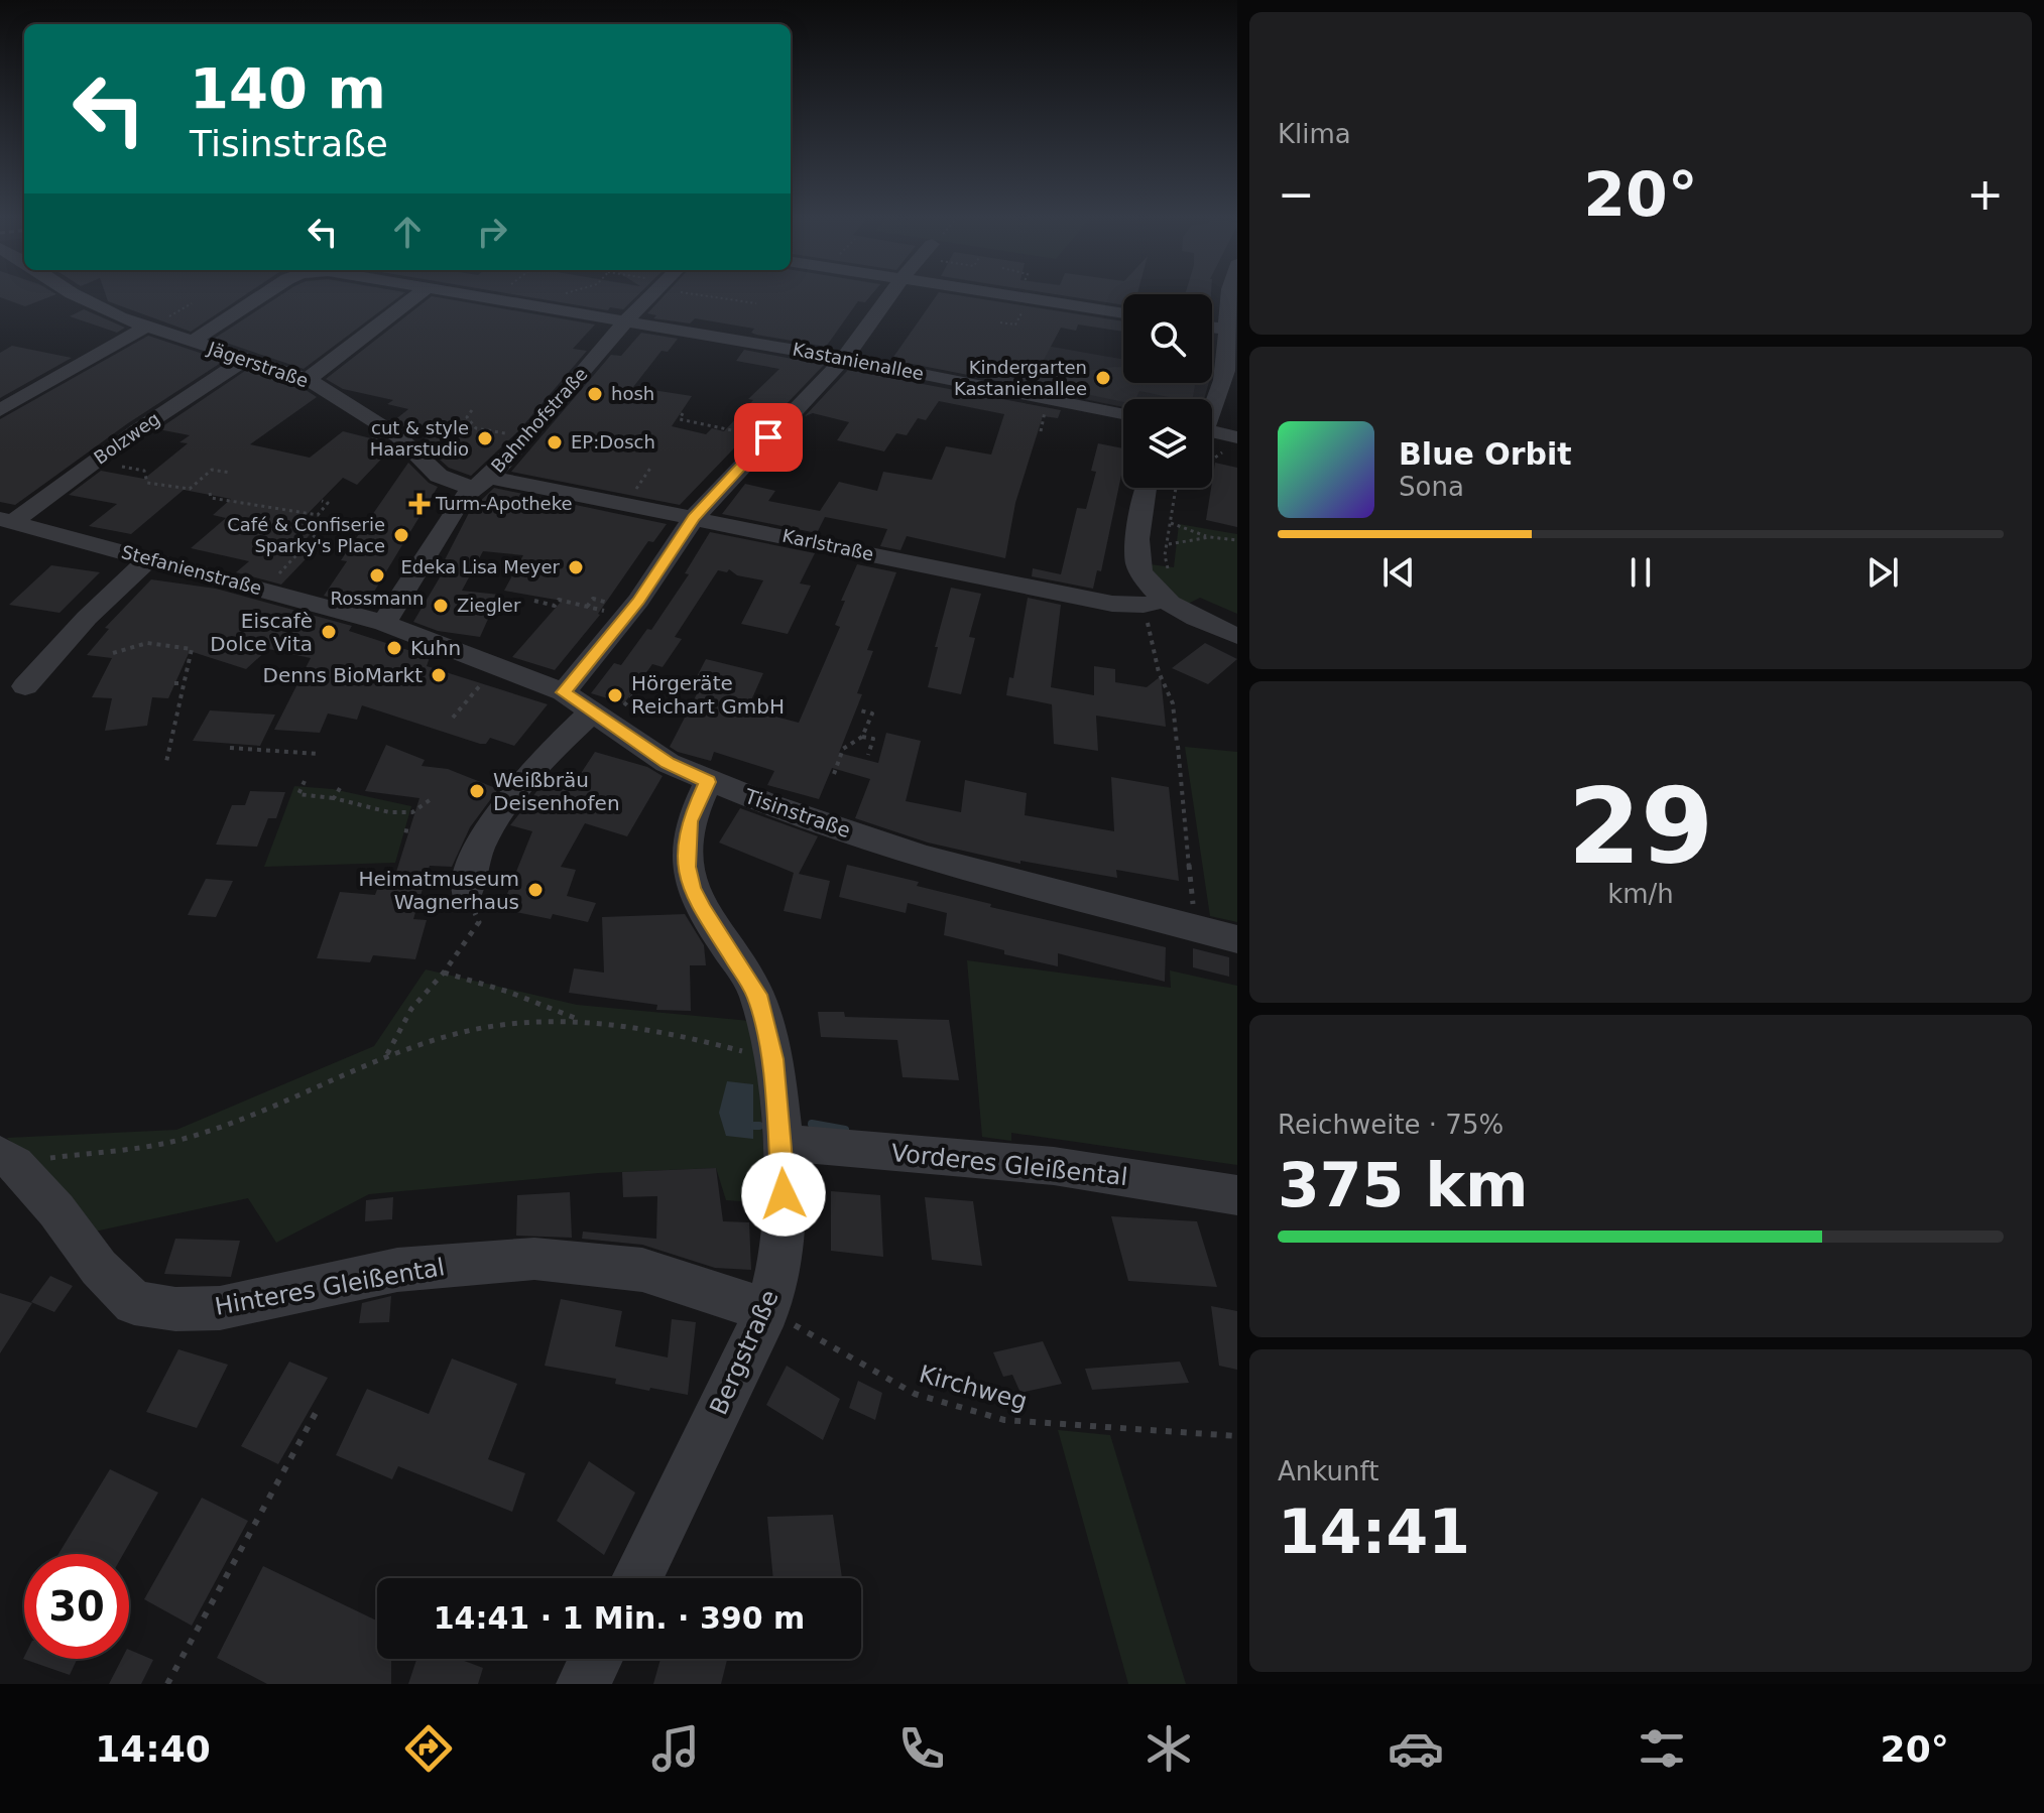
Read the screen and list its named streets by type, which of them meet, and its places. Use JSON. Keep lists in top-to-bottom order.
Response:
{
  "streets": {
    "street": [
      "Kastanienallee",
      "Jägerstraße",
      "Bahnhofstraße",
      "Bolzweg",
      "Karlstraße",
      "Stefanienstraße",
      "Tisinstraße",
      "Vorderes Gleißental",
      "Hinteres Gleißental",
      "Bergstraße"
    ],
    "path": ["Kirchweg"]
  },
  "crossings": [
    ["Kastanienallee", "Jägerstraße"],
    ["Kastanienallee", "Bahnhofstraße"],
    ["Jägerstraße", "Bahnhofstraße"],
    ["Jägerstraße", "Bolzweg"],
    ["Jägerstraße", "Karlstraße"],
    ["Bahnhofstraße", "Karlstraße"],
    ["Bahnhofstraße", "Stefanienstraße"],
    ["Bahnhofstraße", "Tisinstraße"],
    ["Bolzweg", "Stefanienstraße"],
    ["Stefanienstraße", "Tisinstraße"],
    ["Tisinstraße", "Bergstraße"],
    ["Vorderes Gleißental", "Bergstraße"],
    ["Hinteres Gleißental", "Bergstraße"],
    ["Hinteres Gleißental", "Kirchweg"],
    ["Bergstraße", "Kirchweg"]
  ],
  "places": {
    "other": [
      "Kindergarten Kastanienallee",
      "hosh",
      "cut & style Haarstudio",
      "EP:Dosch",
      "Café & Confiserie Sparky's Place",
      "Edeka Lisa Meyer",
      "Rossmann",
      "Ziegler",
      "Eiscafè Dolce Vita",
      "Kuhn",
      "Denns BioMarkt",
      "Hörgeräte Reichart GmbH",
      "Weißbräu Deisenhofen",
      "Heimatmuseum Wagnerhaus"
    ],
    "health": ["Turm-Apotheke"]
  },
  "page": {
    "tile": [
      "Klima",
      ["29", "km/h"],
      ["Reichweite · 75%", "375 km"],
      ["Ankunft", "14:41"]
    ],
    "turn": ["140 m", "Tisinstraße"],
    "heat": ["−", "20°", "+"],
    "song": ["Blue Orbit", "Sona"],
    "limit": "30",
    "trip": "14:41 · 1 Min. · 390 m",
    "tabs": ["14:40", "20°"]
  }
}
